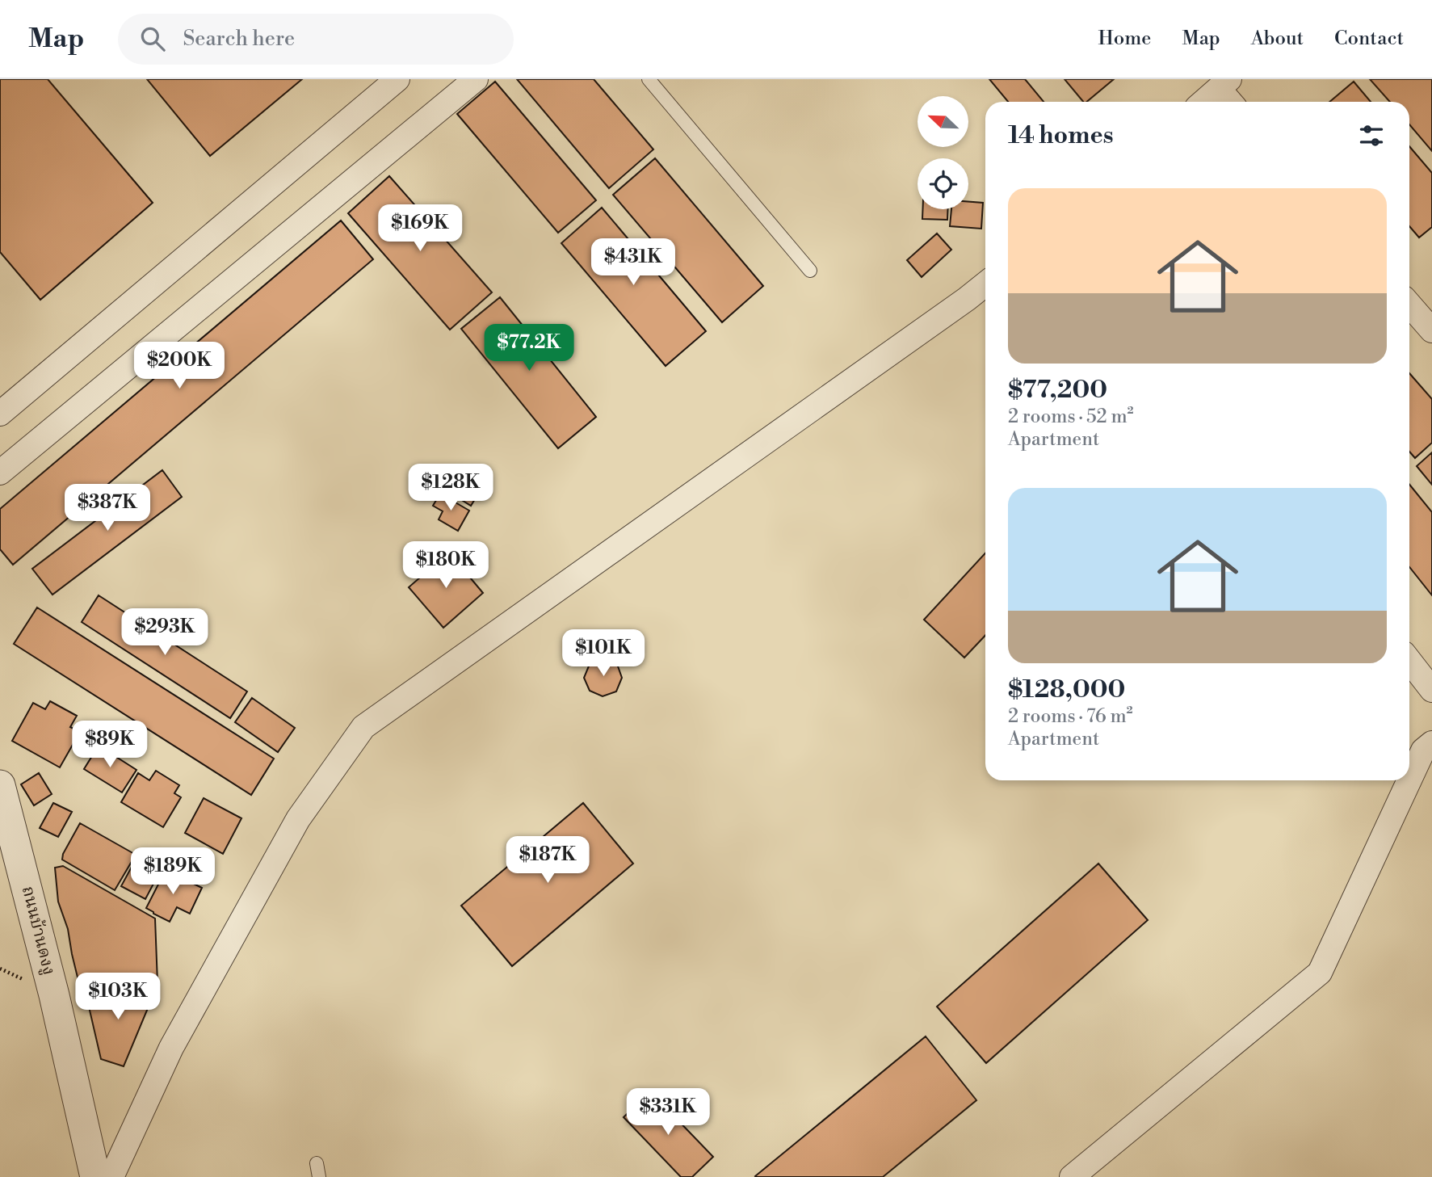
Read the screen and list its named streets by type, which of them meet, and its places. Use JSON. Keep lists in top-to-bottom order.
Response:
{
  "streets": {
    "street": ["ถนนบ้านดงงู"]
  },
  "north": "top left",
  "page": {
    "header": "Map",
    "search": "Search here",
    "nav": [
      "Home",
      "Map",
      "About",
      "Contact"
    ],
    "heading": "14 homes",
    "list": [
      {
        "name": "$77,200",
        "note": "2 rooms · 52 m² · Apartment"
      },
      {
        "name": "$128,000",
        "note": "2 rooms · 76 m² · Apartment"
      }
    ],
    "price": [
      "$169K",
      "$431K",
      "$77.2K",
      "$200K",
      "$128K",
      "$387K",
      "$180K",
      "$293K",
      "$101K",
      "$89K",
      "$187K",
      "$189K",
      "$103K",
      "$331K"
    ]
  }
}
